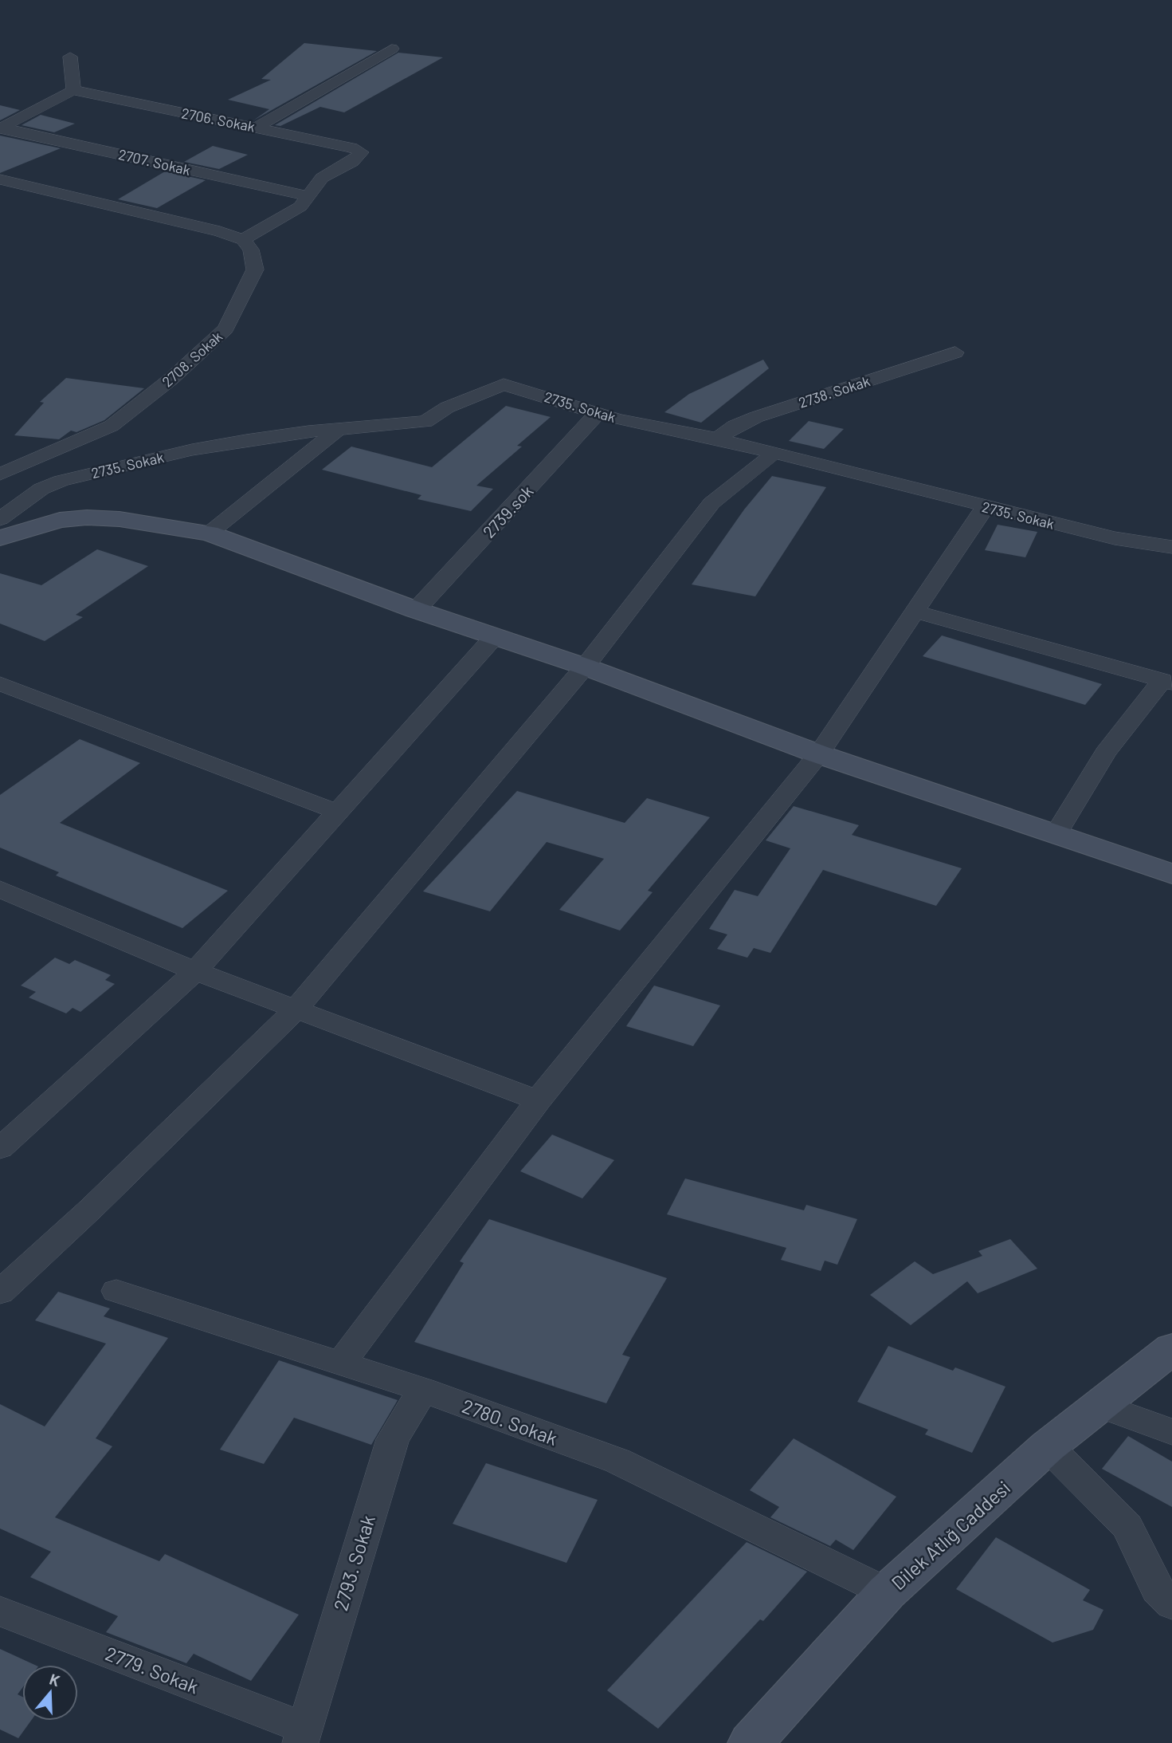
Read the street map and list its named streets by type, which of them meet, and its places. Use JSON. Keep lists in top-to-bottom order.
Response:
{
  "streets": {
    "street": [
      "2706. Sokak",
      "2707. Sokak",
      "2708. Sokak",
      "2738. Sokak",
      "2735. Sokak",
      "2739.sok",
      "2780. Sokak",
      "Dilek Atlığ Caddesi",
      "2793. Sokak",
      "2779. Sokak"
    ]
  },
  "crossings": [
    ["2706. Sokak", "2707. Sokak"],
    ["2738. Sokak", "2735. Sokak"],
    ["2735. Sokak", "2739.sok"],
    ["2780. Sokak", "Dilek Atlığ Caddesi"],
    ["2780. Sokak", "2793. Sokak"],
    ["2793. Sokak", "2779. Sokak"]
  ],
  "north": "top"
}
